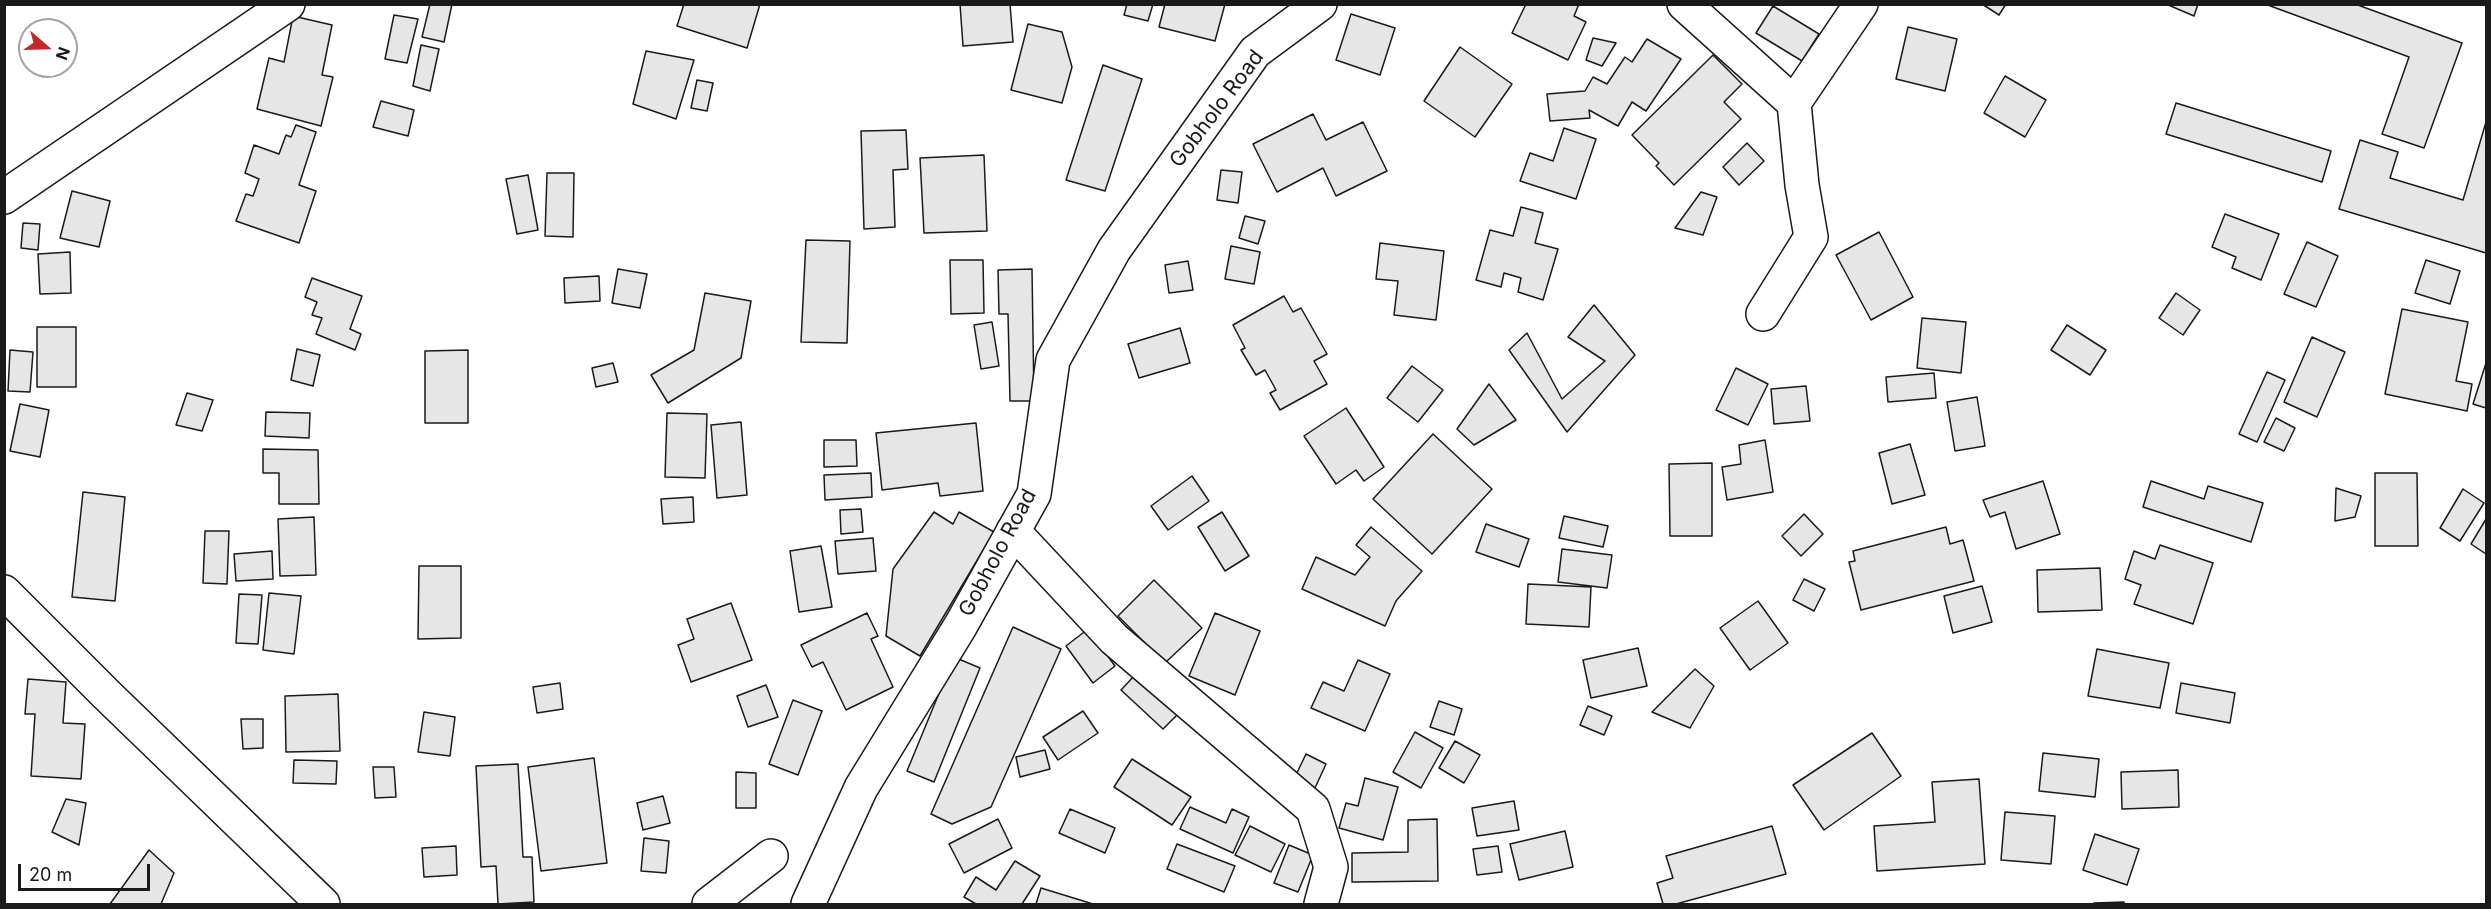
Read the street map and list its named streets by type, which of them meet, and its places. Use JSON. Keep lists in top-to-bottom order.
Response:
{
  "streets": {
    "street": ["Gobholo Road"]
  },
  "scale_bar": "20 m",
  "north": "right"
}
